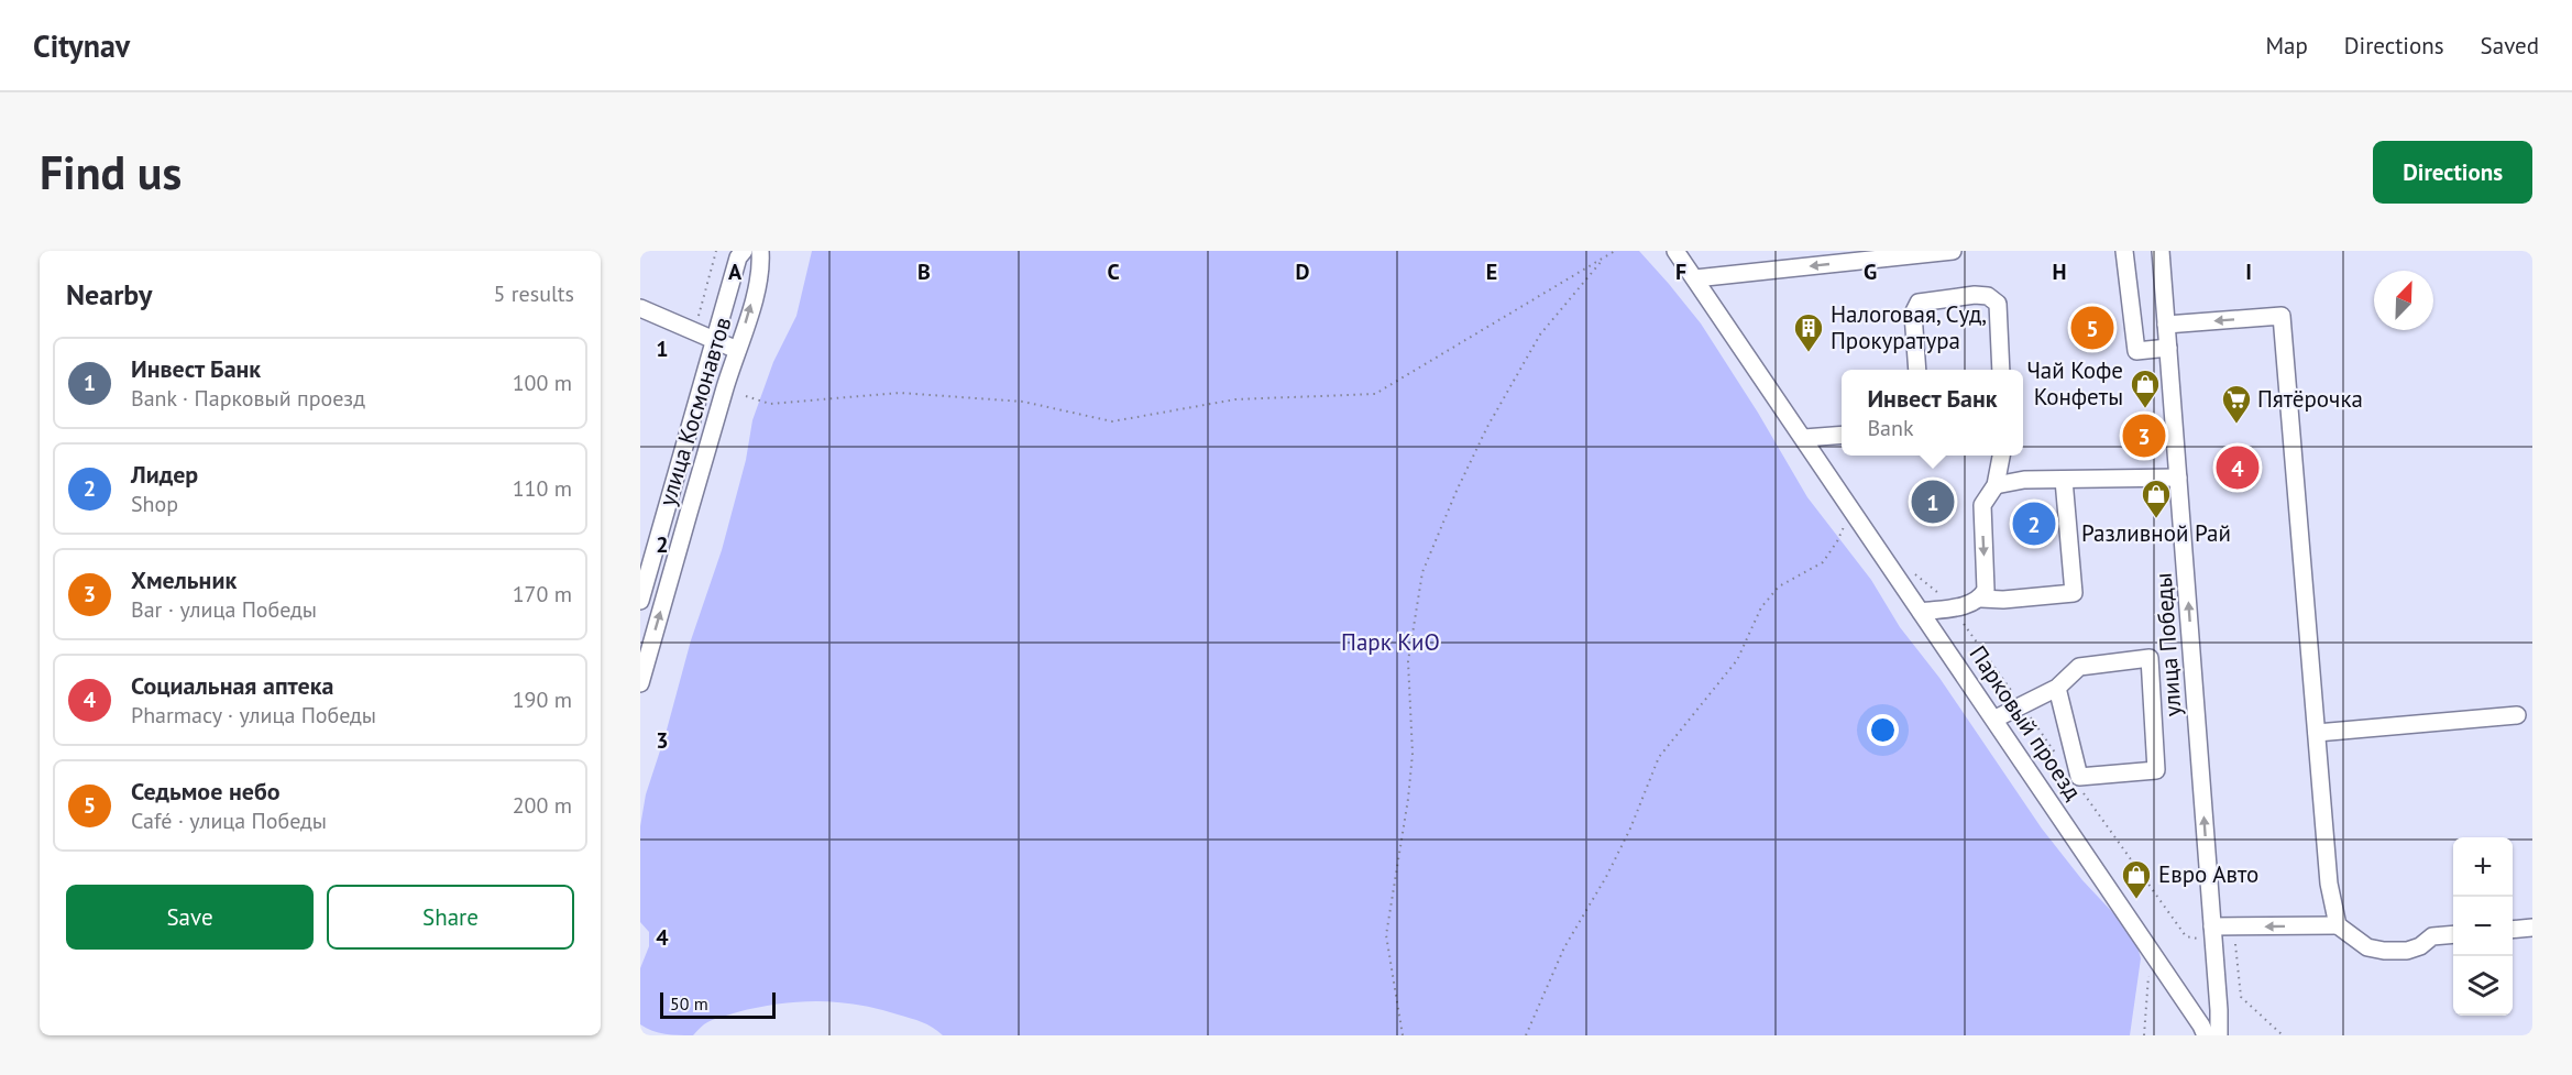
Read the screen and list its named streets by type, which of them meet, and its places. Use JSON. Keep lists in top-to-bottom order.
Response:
{
  "streets": {
    "street": ["улица Космонавтов", "улица Победы", "Парковый проезд"]
  },
  "parks": ["Парк КиО"],
  "places": {
    "building": ["Налоговая, Суд, Прокуратура"],
    "shop": ["Чай Кофе Конфеты", "Разливной Рай", "Евро Авто"],
    "supermarket": ["Пятёрочка"]
  },
  "scale_bar": "50 m",
  "north": "top right",
  "page": {
    "header": "Citynav",
    "nav": ["Map", "Directions", "Saved"],
    "buttons": [
      "Directions",
      ["Save", "Share"]
    ],
    "title": "Find us",
    "heading": ["Nearby", "5 results"],
    "pins": [
      "5",
      "3",
      "4",
      "1",
      "2"
    ],
    "list": [
      {
        "mark": "1",
        "name": "Инвест Банк",
        "note": "Bank · Парковый проезд",
        "value": "100 m"
      },
      {
        "mark": "2",
        "name": "Лидер",
        "note": "Shop",
        "value": "110 m"
      },
      {
        "mark": "3",
        "name": "Хмельник",
        "note": "Bar · улица Победы",
        "value": "170 m"
      },
      {
        "mark": "4",
        "name": "Социальная аптека",
        "note": "Pharmacy · улица Победы",
        "value": "190 m"
      },
      {
        "mark": "5",
        "name": "Седьмое небо",
        "note": "Café · улица Победы",
        "value": "200 m"
      }
    ],
    "popup": ["Инвест Банк", "Bank"],
    "map_buttons": ["+", "−"],
    "scale": "50 m"
  },
  "grid": {
    "columns": [
      "A",
      "B",
      "C",
      "D",
      "E",
      "F",
      "G",
      "H",
      "I"
    ],
    "rows": [
      "1",
      "2",
      "3",
      "4"
    ]
  }
}
